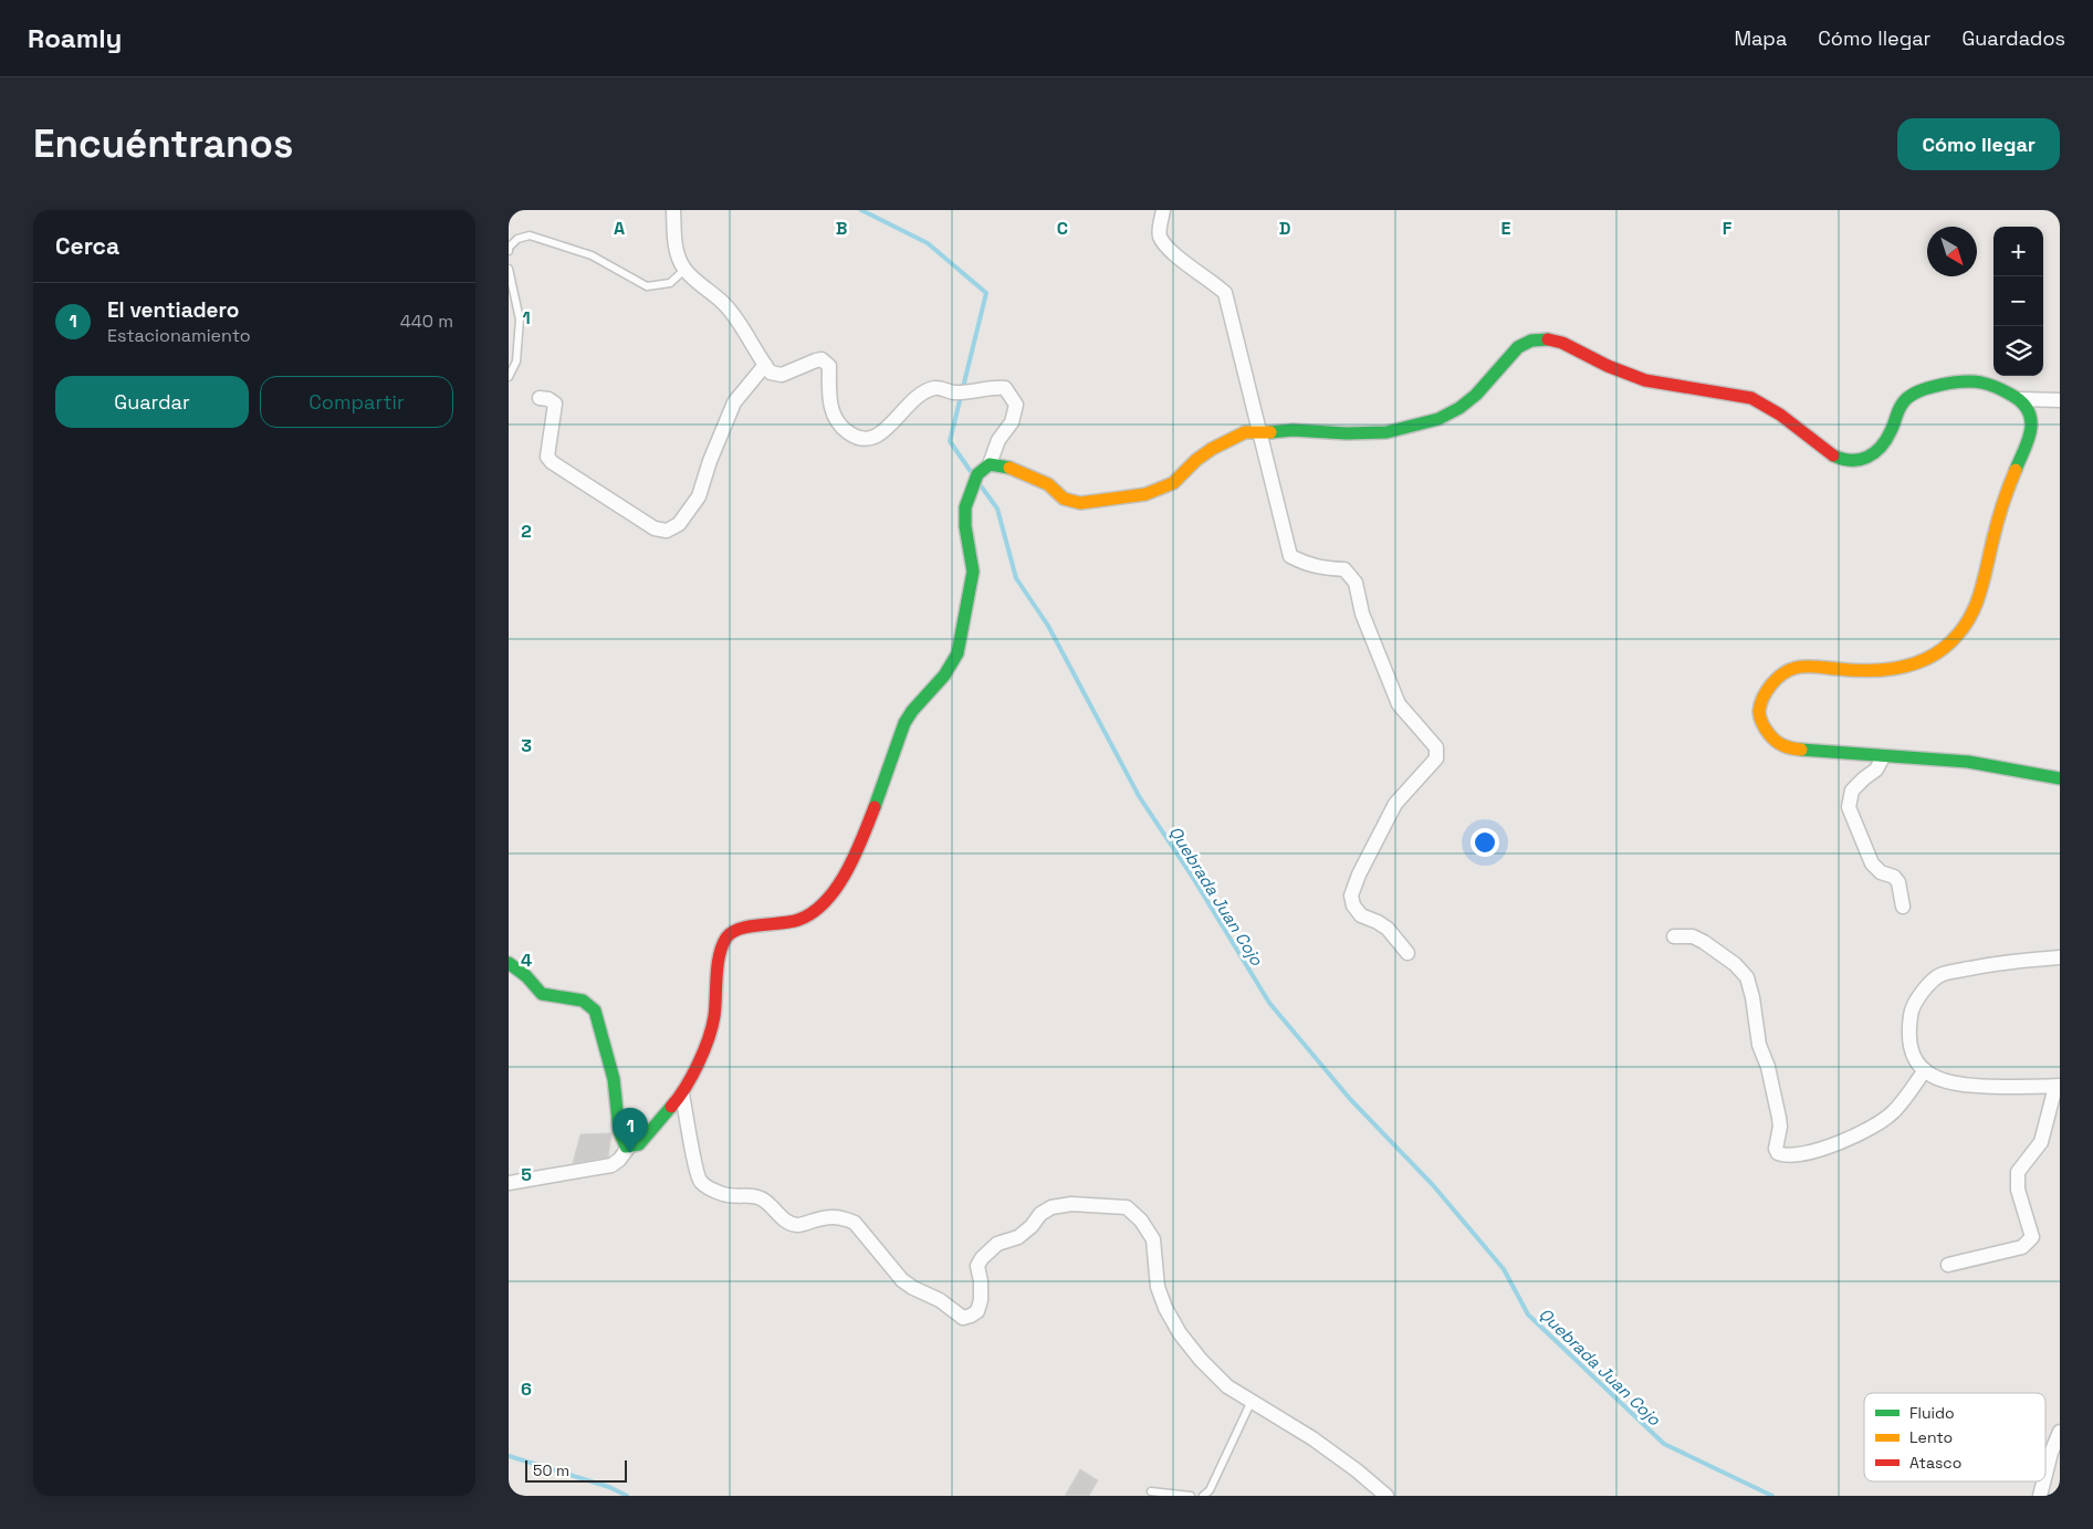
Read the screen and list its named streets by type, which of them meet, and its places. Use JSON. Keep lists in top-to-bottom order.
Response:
{
  "water": ["Quebrada Juan Cojo"],
  "legend": ["Fluido", "Lento", "Atasco"],
  "scale_bar": "50 m",
  "north": "bottom right",
  "page": {
    "header": "Roamly",
    "nav": ["Mapa", "Cómo llegar", "Guardados"],
    "buttons": [
      "Cómo llegar",
      ["Guardar", "Compartir"]
    ],
    "title": "Encuéntranos",
    "heading": "Cerca",
    "map_buttons": ["+", "−"],
    "list": [
      {
        "mark": "1",
        "name": "El ventiadero",
        "note": "Estacionamiento",
        "value": "440 m"
      }
    ],
    "pins": "1",
    "scale": "50 m"
  },
  "grid": {
    "columns": [
      "A",
      "B",
      "C",
      "D",
      "E",
      "F"
    ],
    "rows": [
      "1",
      "2",
      "3",
      "4",
      "5",
      "6"
    ]
  }
}
